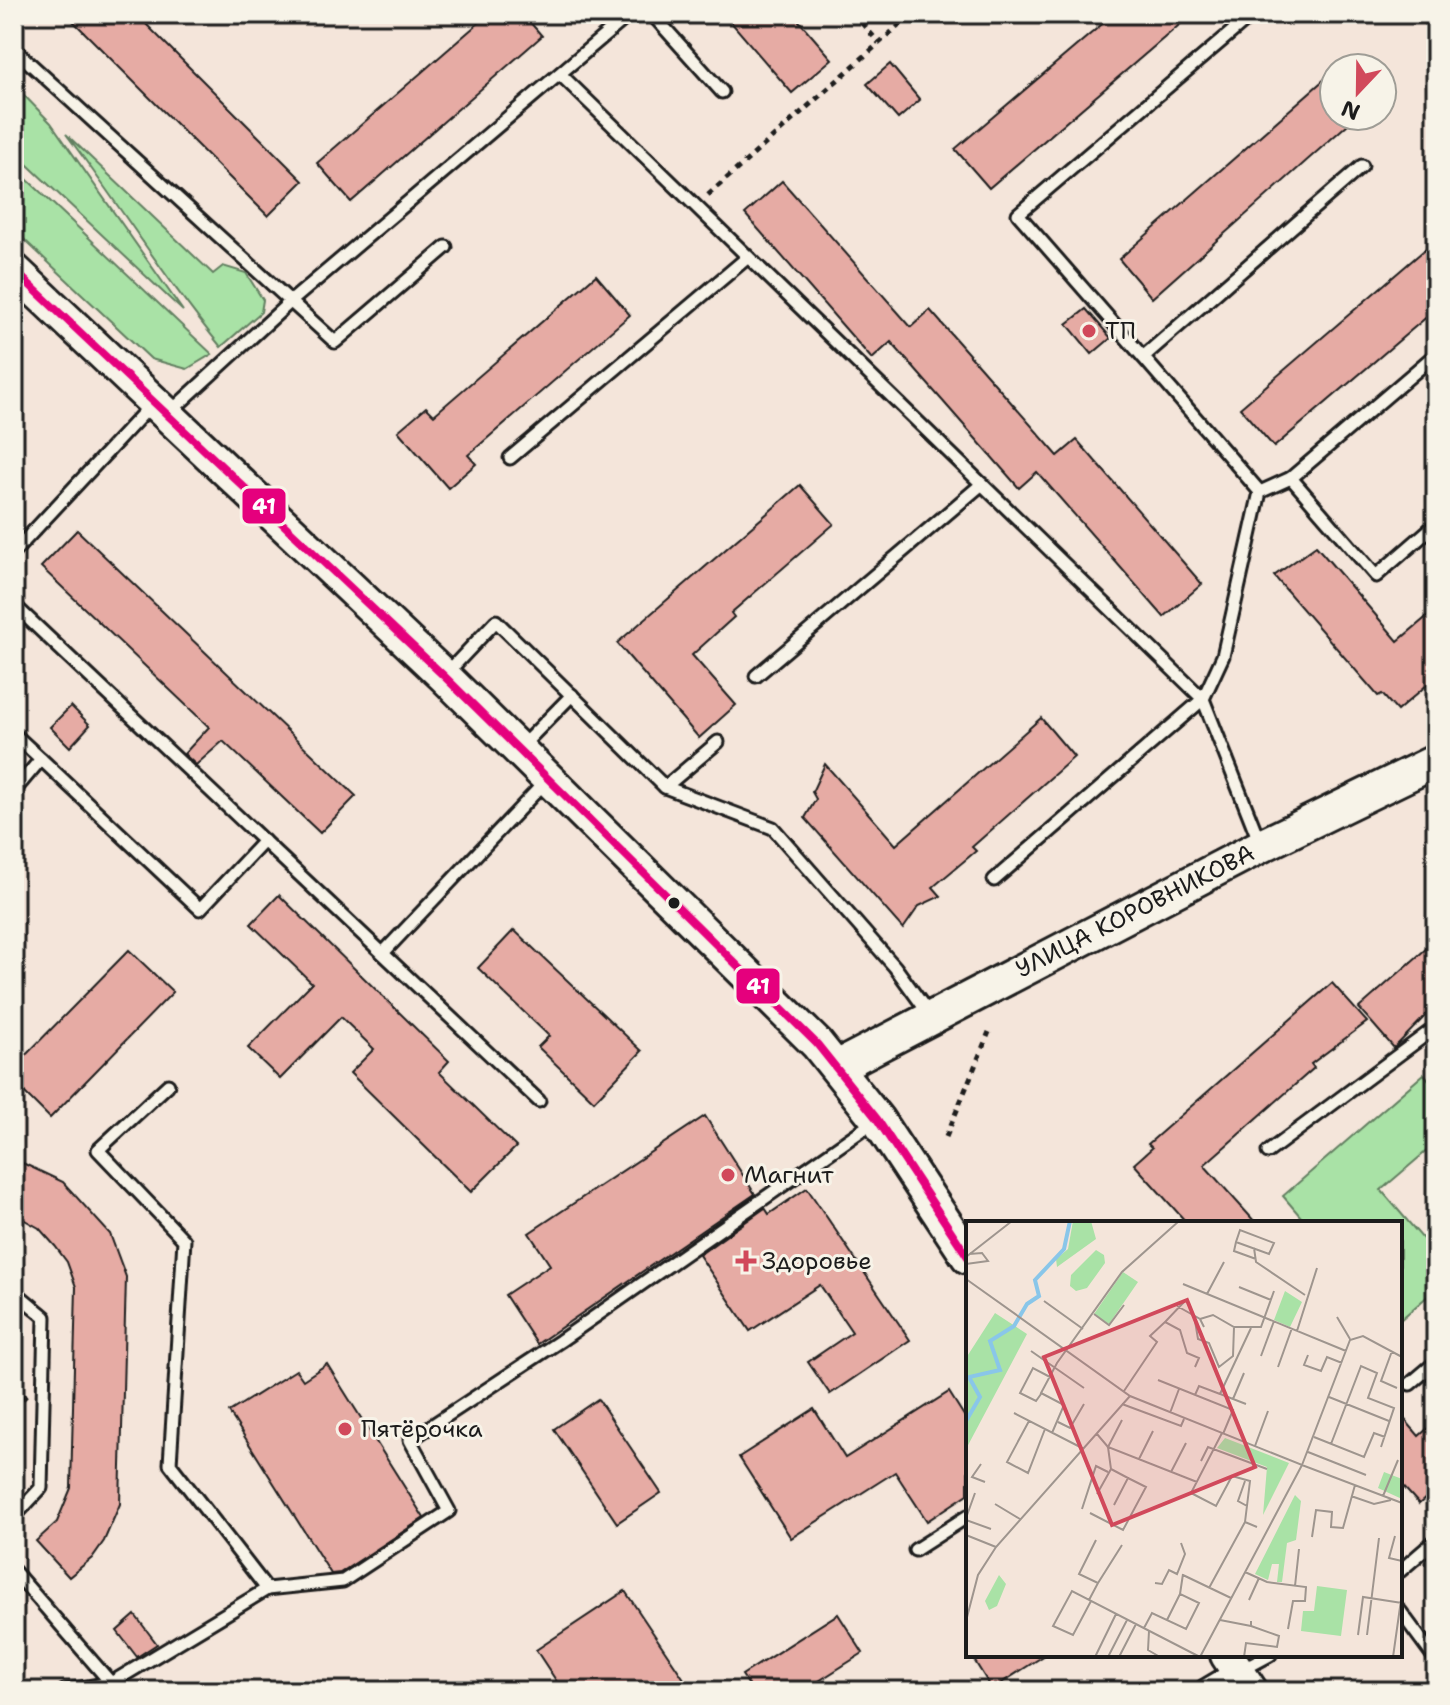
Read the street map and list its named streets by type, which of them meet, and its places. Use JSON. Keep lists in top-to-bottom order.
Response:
{
  "streets": {
    "street": ["УЛИЦА КОРОВНИКОВА"]
  },
  "places": {
    "other": ["ТП", "Магнит", "Пятёрочка"],
    "health": ["Здоровье"]
  },
  "lines": ["transit line 41"],
  "north": "bottom"
}
